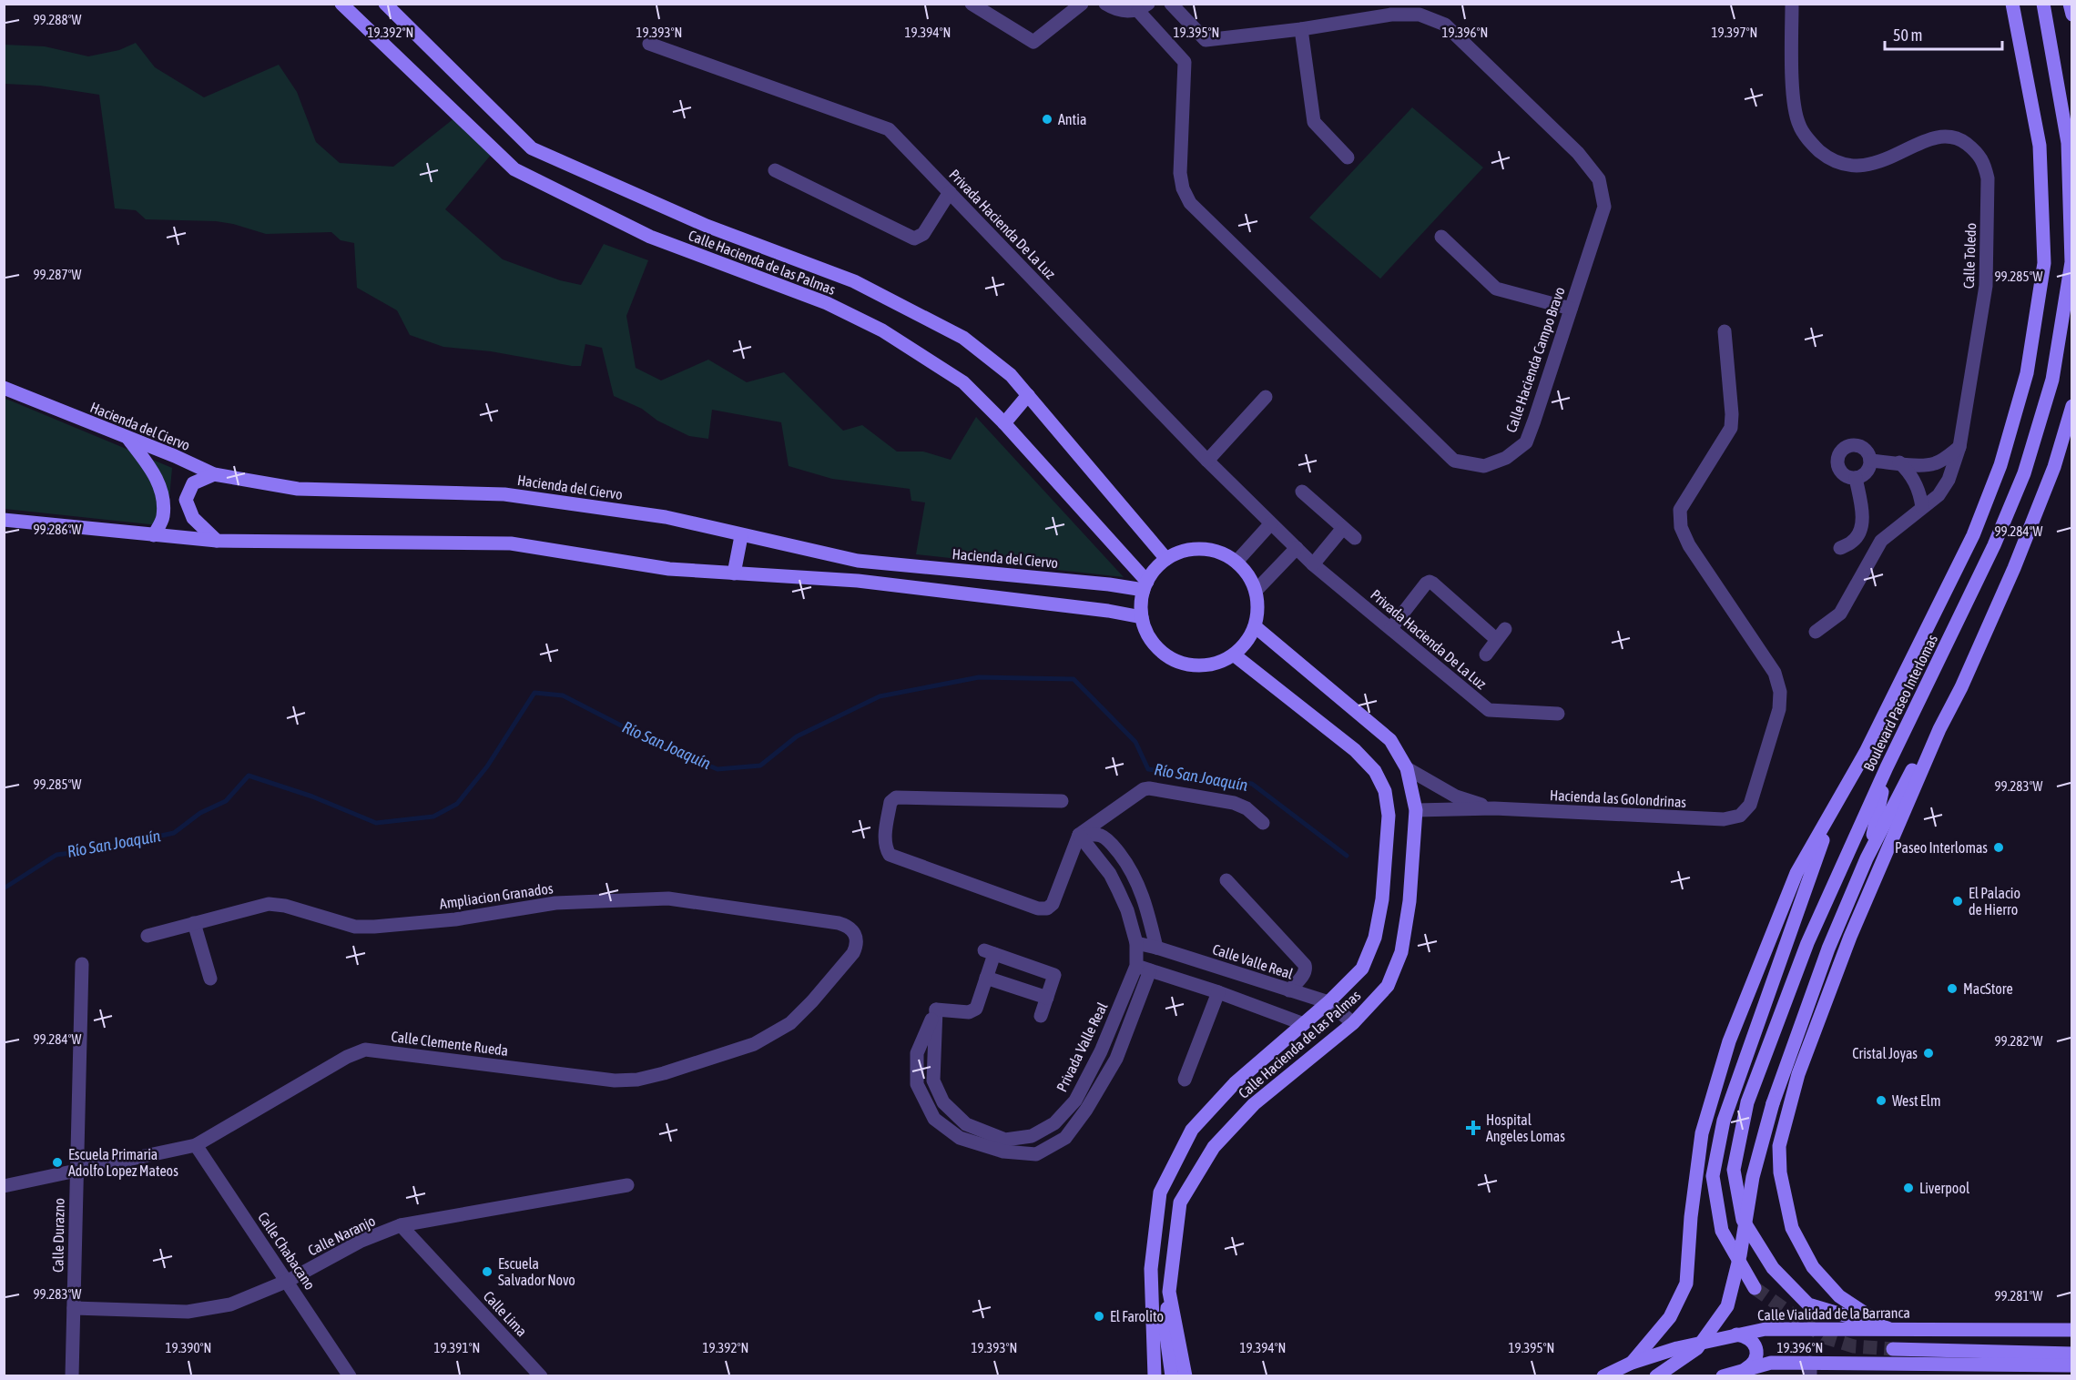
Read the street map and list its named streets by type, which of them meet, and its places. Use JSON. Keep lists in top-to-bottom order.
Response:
{
  "streets": {
    "main road": [
      "Calle Hacienda de las Palmas",
      "Hacienda del Ciervo",
      "Boulevard Paseo Interlomas",
      "Calle Vialidad de la Barranca"
    ],
    "street": [
      "Privada Hacienda De La Luz",
      "Calle Toledo",
      "Calle Hacienda Campo Bravo",
      "Hacienda las Golondrinas",
      "Ampliacion Granados",
      "Calle Valle Real",
      "Calle Clemente Rueda",
      "Privada Valle Real",
      "Calle Durazno",
      "Calle Naranjo",
      "Calle Chabacano",
      "Calle Lima"
    ]
  },
  "crossings": [
    ["Calle Hacienda de las Palmas", "Hacienda del Ciervo"],
    ["Calle Hacienda de las Palmas", "Hacienda las Golondrinas"],
    ["Calle Hacienda de las Palmas", "Calle Valle Real"],
    ["Boulevard Paseo Interlomas", "Calle Vialidad de la Barranca"],
    ["Ampliacion Granados", "Calle Clemente Rueda"],
    ["Calle Valle Real", "Privada Valle Real"],
    ["Calle Clemente Rueda", "Calle Durazno"],
    ["Calle Clemente Rueda", "Calle Chabacano"],
    ["Calle Durazno", "Calle Naranjo"],
    ["Calle Naranjo", "Calle Chabacano"],
    ["Calle Naranjo", "Calle Lima"]
  ],
  "water": ["Río San Joaquín"],
  "places": {
    "other": [
      "Antia",
      "Paseo Interlomas",
      "El Palacio de Hierro",
      "MacStore",
      "Cristal Joyas",
      "West Elm",
      "Escuela Primaria Adolfo Lopez Mateos",
      "Liverpool",
      "Escuela Salvador Novo",
      "El Farolito"
    ],
    "health": ["Hospital Angeles Lomas"]
  },
  "scale_bar": "50 m",
  "coordinates": [
    "99.288°W",
    "19.397°N",
    "19.392°N",
    "19.393°N",
    "19.394°N",
    "19.395°N",
    "19.396°N",
    "99.287°W",
    "99.285°W",
    "99.286°W",
    "99.284°W",
    "99.283°W",
    "99.282°W",
    "99.281°W",
    "19.390°N",
    "19.391°N"
  ]
}
